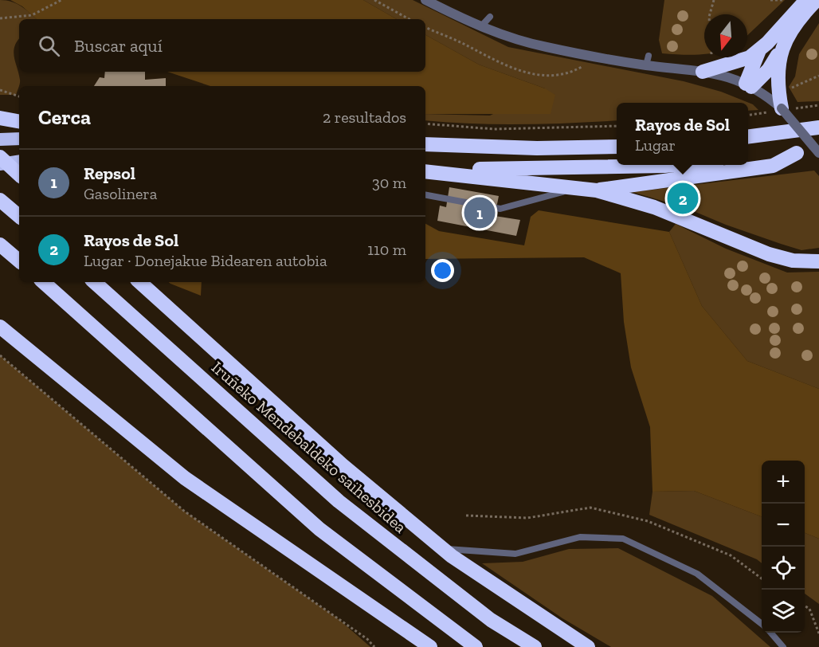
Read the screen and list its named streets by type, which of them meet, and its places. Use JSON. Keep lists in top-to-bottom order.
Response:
{
  "streets": {
    "highway": ["Iruñeko Mendebaldeko saihesbidea"]
  },
  "north": "bottom",
  "page": {
    "search": "Buscar aquí",
    "heading": ["Cerca", "2 resultados"],
    "popup": ["Rayos de Sol", "Lugar"],
    "list": [
      {
        "mark": "1",
        "name": "Repsol",
        "note": "Gasolinera",
        "value": "30 m"
      },
      {
        "mark": "2",
        "name": "Rayos de Sol",
        "note": "Lugar · Donejakue Bidearen autobia",
        "value": "110 m"
      }
    ],
    "pins": ["2", "1"],
    "map_buttons": ["+", "−"]
  }
}
